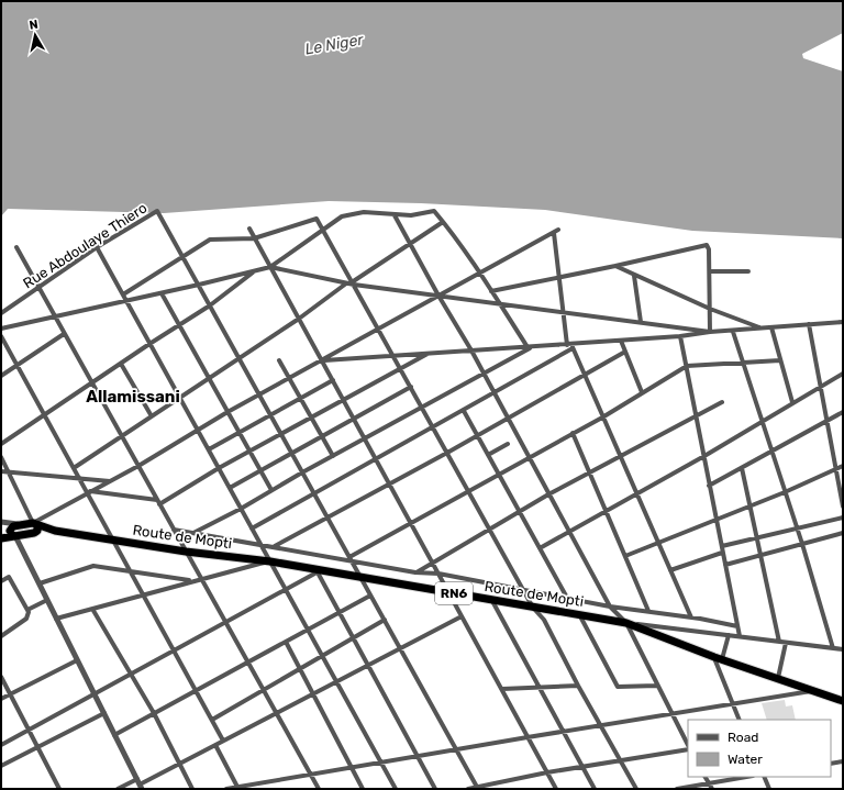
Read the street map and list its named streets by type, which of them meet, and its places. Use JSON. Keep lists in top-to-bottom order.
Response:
{
  "streets": {
    "highway": ["Route de Mopti", "RN6"],
    "street": ["Rue Abdoulaye Thiero"]
  },
  "districts": ["Allamissani"],
  "water": ["Le Niger"],
  "legend": ["Road", "Water"],
  "north": "top"
}
